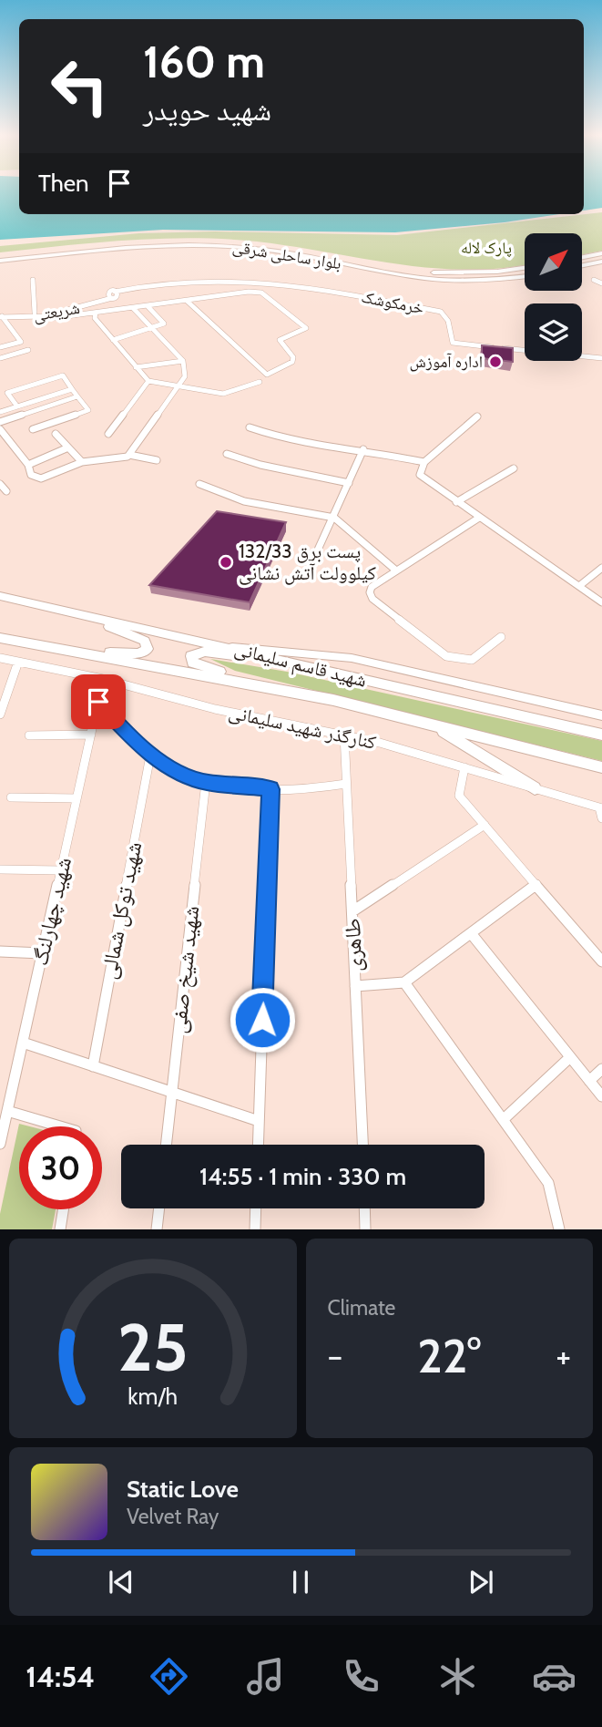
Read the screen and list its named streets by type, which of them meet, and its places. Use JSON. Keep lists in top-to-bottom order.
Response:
{
  "streets": {
    "highway": ["شهید قاسم سلیمانی"],
    "main road": ["بلوار ساحلی شرقی"],
    "street": [
      "خرمکوشک",
      "شریعتی",
      "کنارگذر شهید سلیمانی",
      "شهید توکل شمالی",
      "شهید چهارلنگ",
      "طاهری",
      "شهید شیخ صفی"
    ]
  },
  "crossings": [
    ["خرمکوشک", "شریعتی"],
    ["کنارگذر شهید سلیمانی", "شهید چهارلنگ"],
    ["کنارگذر شهید سلیمانی", "طاهری"]
  ],
  "parks": ["پارک لاله"],
  "places": ["اداره آموزش", "پست برق 132/33 کیلوولت آتش نشانی"],
  "north": "top right",
  "page": {
    "turn": ["160 m", "شهید حویدر"],
    "then": "Then",
    "limit": "30",
    "trip": "14:55 · 1 min · 330 m",
    "tile": "Climate",
    "heat": ["−", "22°", "+"],
    "song": ["Static Love", "Velvet Ray"],
    "tabs": "14:54",
    "gauge": ["25", "km/h"]
  }
}
